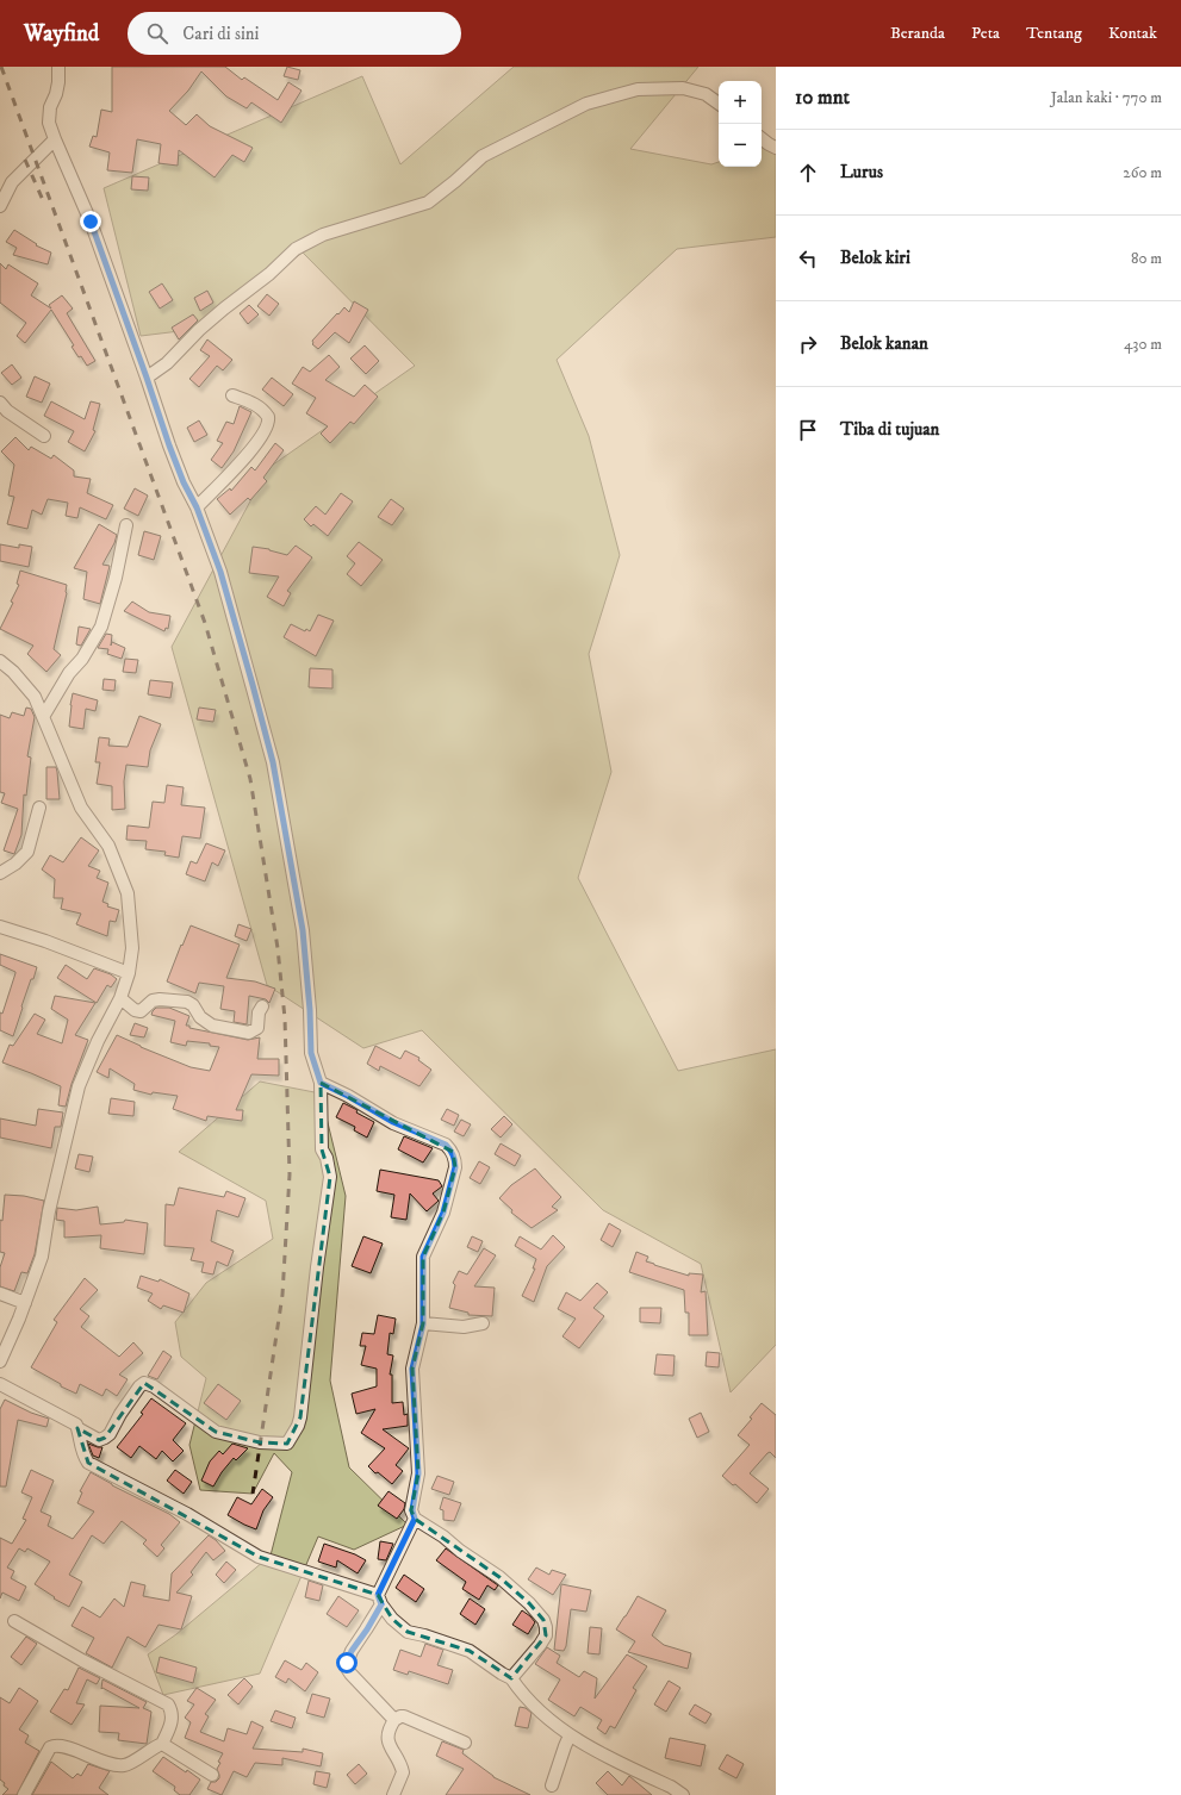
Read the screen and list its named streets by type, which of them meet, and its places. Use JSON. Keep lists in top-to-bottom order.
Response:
{
  "page": {
    "header": "Wayfind",
    "search": "Cari di sini",
    "nav": [
      "Beranda",
      "Peta",
      "Tentang",
      "Kontak"
    ],
    "heading": ["10 mnt", "Jalan kaki · 770 m"],
    "map_buttons": ["+", "−"],
    "list": [
      ["Lurus", "260 m"],
      ["Belok kiri", "80 m"],
      ["Belok kanan", "430 m"],
      "Tiba di tujuan"
    ]
  }
}
